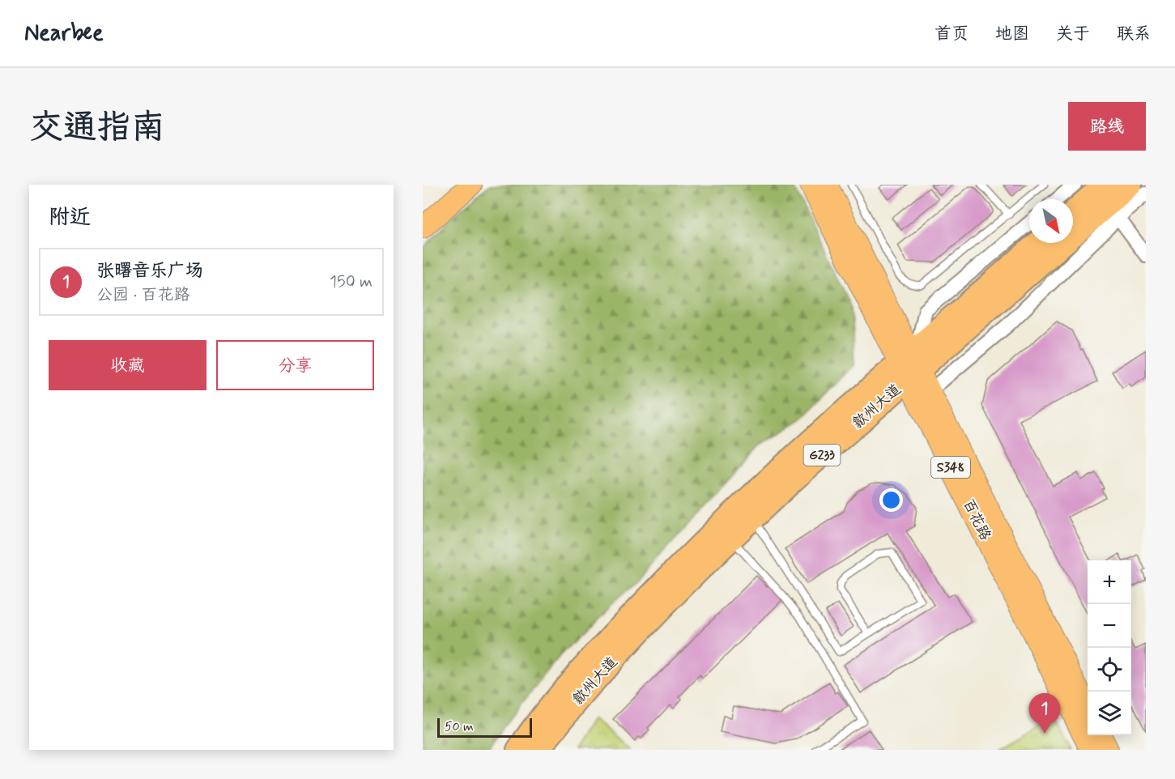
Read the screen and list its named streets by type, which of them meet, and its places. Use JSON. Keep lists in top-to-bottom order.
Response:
{
  "streets": {
    "highway": ["歙州大道", "G233"],
    "main road": ["S348", "百花路"]
  },
  "crossings": [
    ["歙州大道", "百花路"]
  ],
  "scale_bar": "50 m",
  "north": "bottom right",
  "page": {
    "header": "Nearbee",
    "nav": [
      "首页",
      "地图",
      "关于",
      "联系"
    ],
    "buttons": [
      "路线",
      ["收藏", "分享"]
    ],
    "title": "交通指南",
    "heading": "附近",
    "list": [
      {
        "mark": "1",
        "name": "张曙音乐广场",
        "note": "公园 · 百花路",
        "value": "150 m"
      }
    ],
    "map_buttons": ["+", "−"],
    "pins": "1",
    "scale": "50 m"
  }
}
